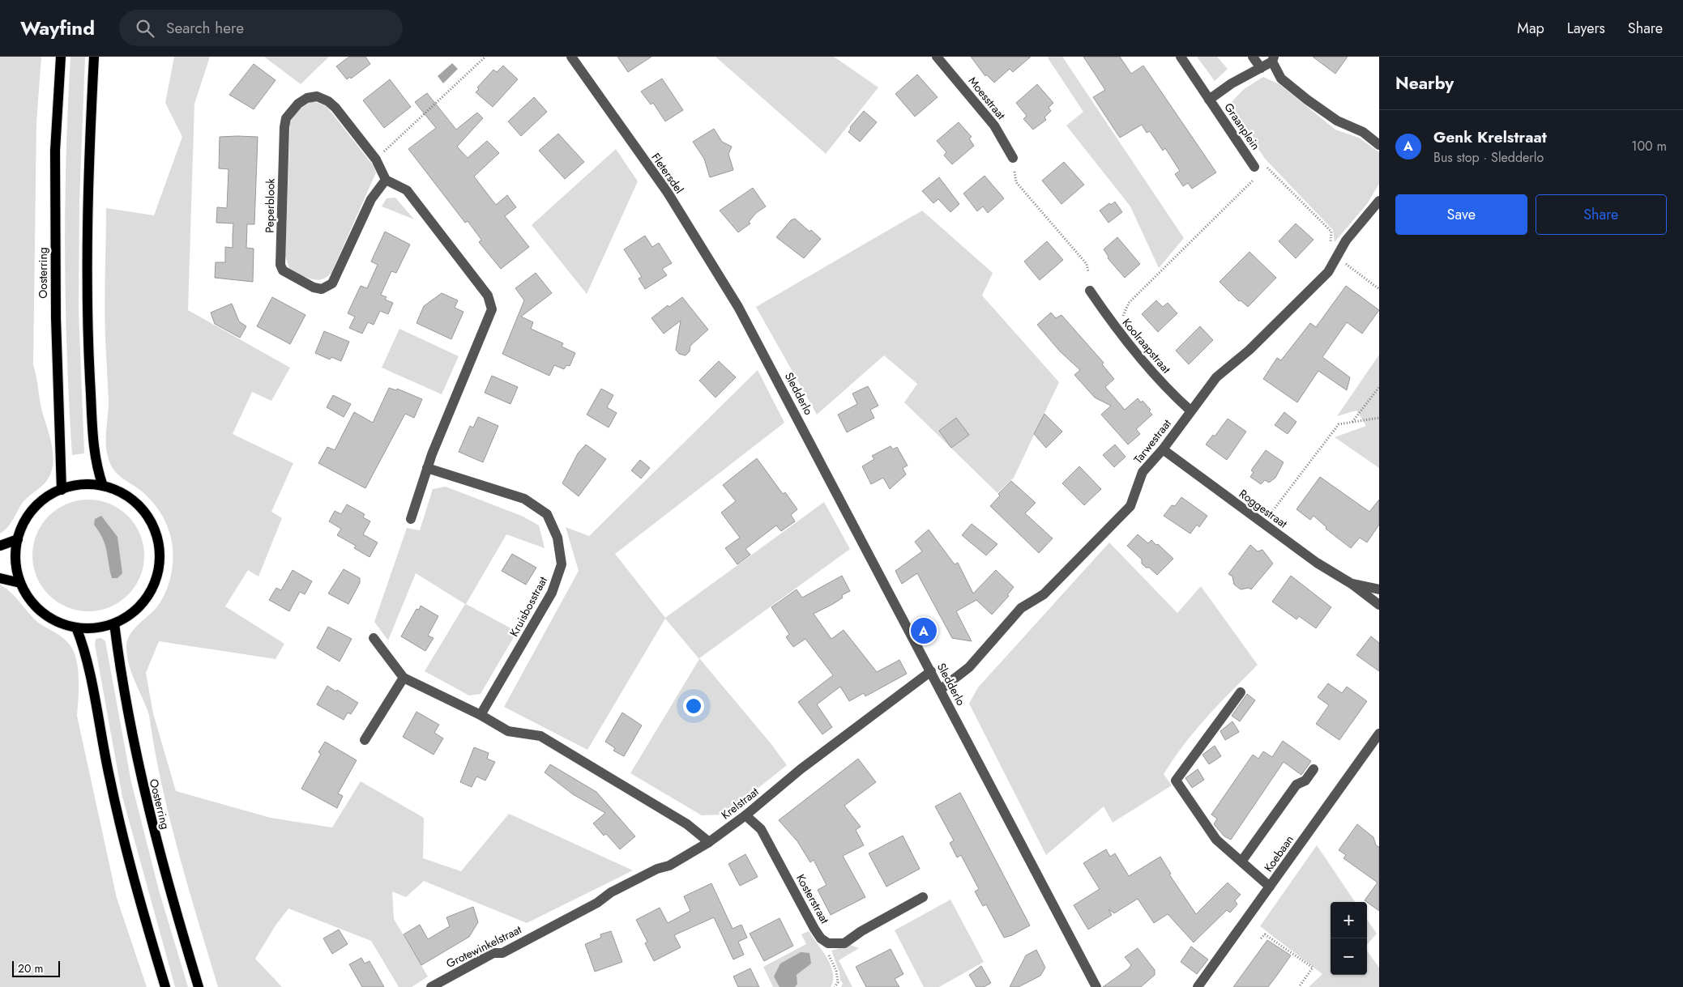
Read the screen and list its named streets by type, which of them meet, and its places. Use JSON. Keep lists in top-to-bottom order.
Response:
{
  "streets": {
    "main road": ["Oosterring"],
    "street": [
      "Moesstraat",
      "Graanplein",
      "Fletersdel",
      "Peperblook",
      "Koolraapstraat",
      "Sledderlo",
      "Tarwestraat",
      "Roggestraat",
      "Kruisbosstraat",
      "Krelstraat",
      "Koebaan",
      "Kosterstraat",
      "Grotewinkelstraat"
    ]
  },
  "crossings": [
    ["Fletersdel", "Sledderlo"],
    ["Koolraapstraat", "Tarwestraat"],
    ["Sledderlo", "Tarwestraat"],
    ["Sledderlo", "Krelstraat"],
    ["Tarwestraat", "Roggestraat"],
    ["Krelstraat", "Kosterstraat"],
    ["Krelstraat", "Grotewinkelstraat"]
  ],
  "scale_bar": "20 m",
  "page": {
    "header": "Wayfind",
    "search": "Search here",
    "nav": ["Map", "Layers", "Share"],
    "heading": "Nearby",
    "list": [
      {
        "mark": "A",
        "name": "Genk Krelstraat",
        "note": "Bus stop · Sledderlo",
        "value": "100 m"
      }
    ],
    "buttons": ["Save", "Share"],
    "pins": "A",
    "map_buttons": ["+", "−"],
    "scale": "20 m"
  }
}
